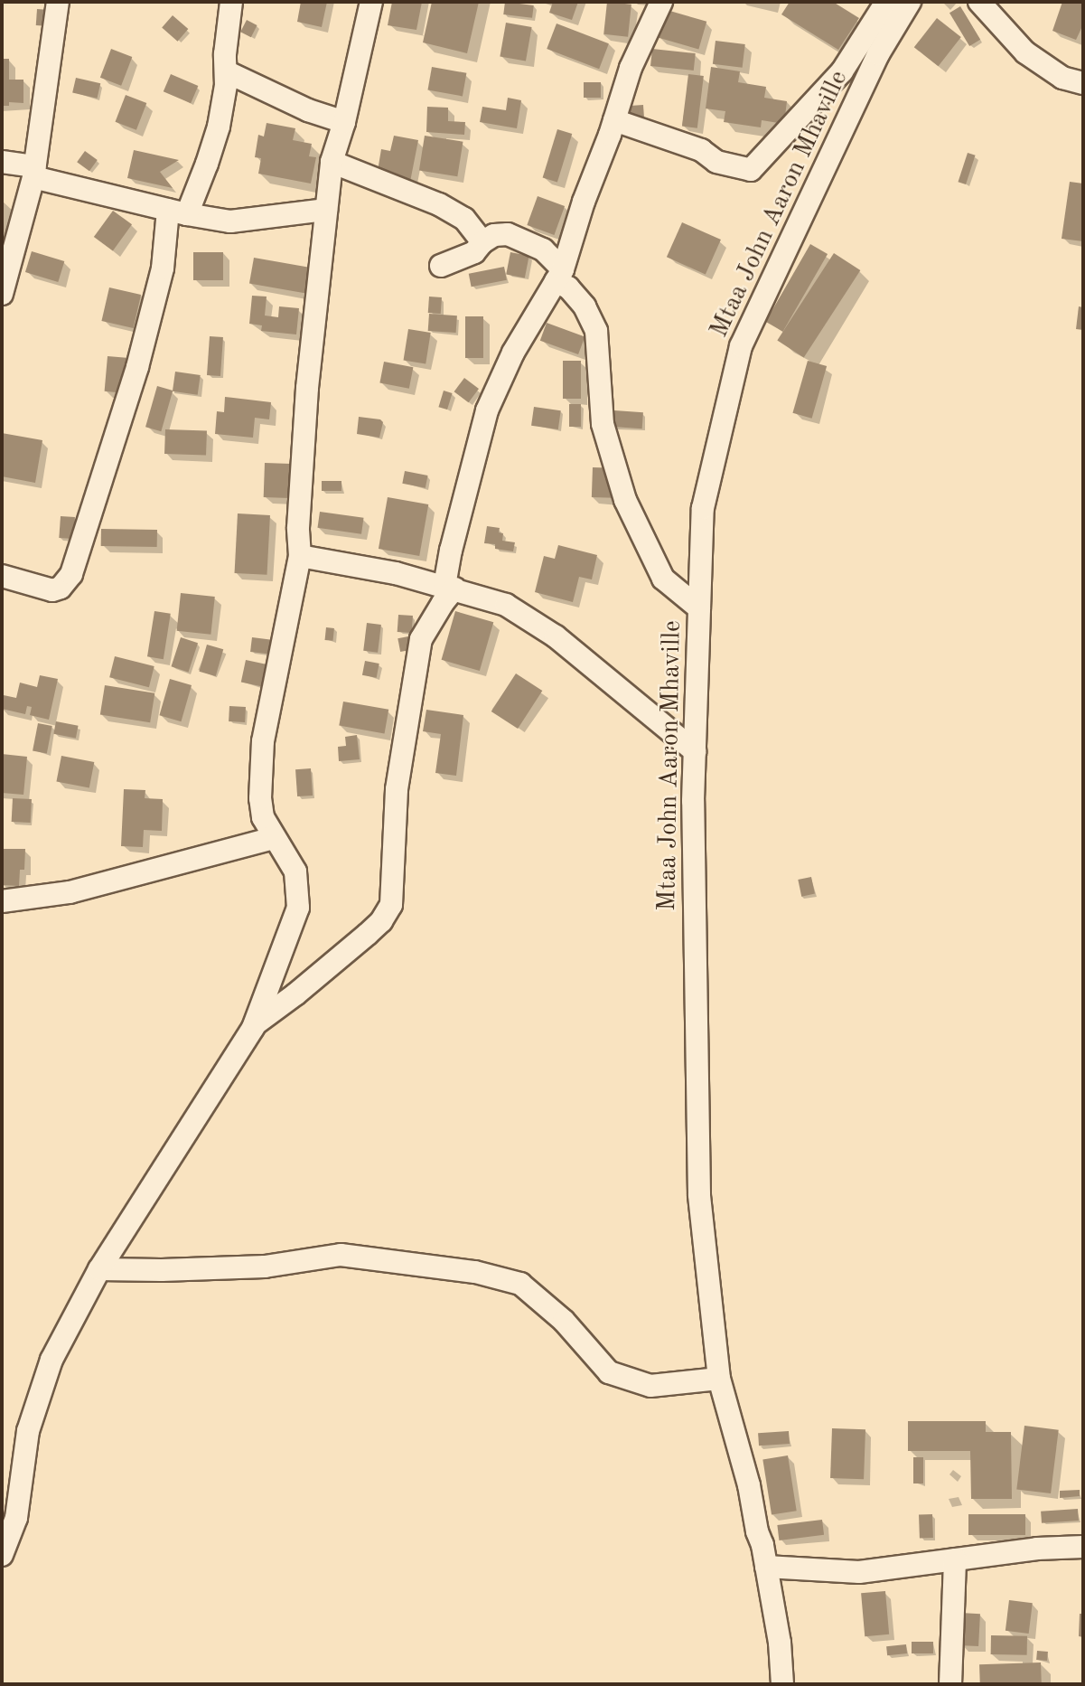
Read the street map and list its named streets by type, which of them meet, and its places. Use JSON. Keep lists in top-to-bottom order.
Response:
{
  "streets": {
    "street": ["Mtaa John Aaron Mhaville"]
  }
}
